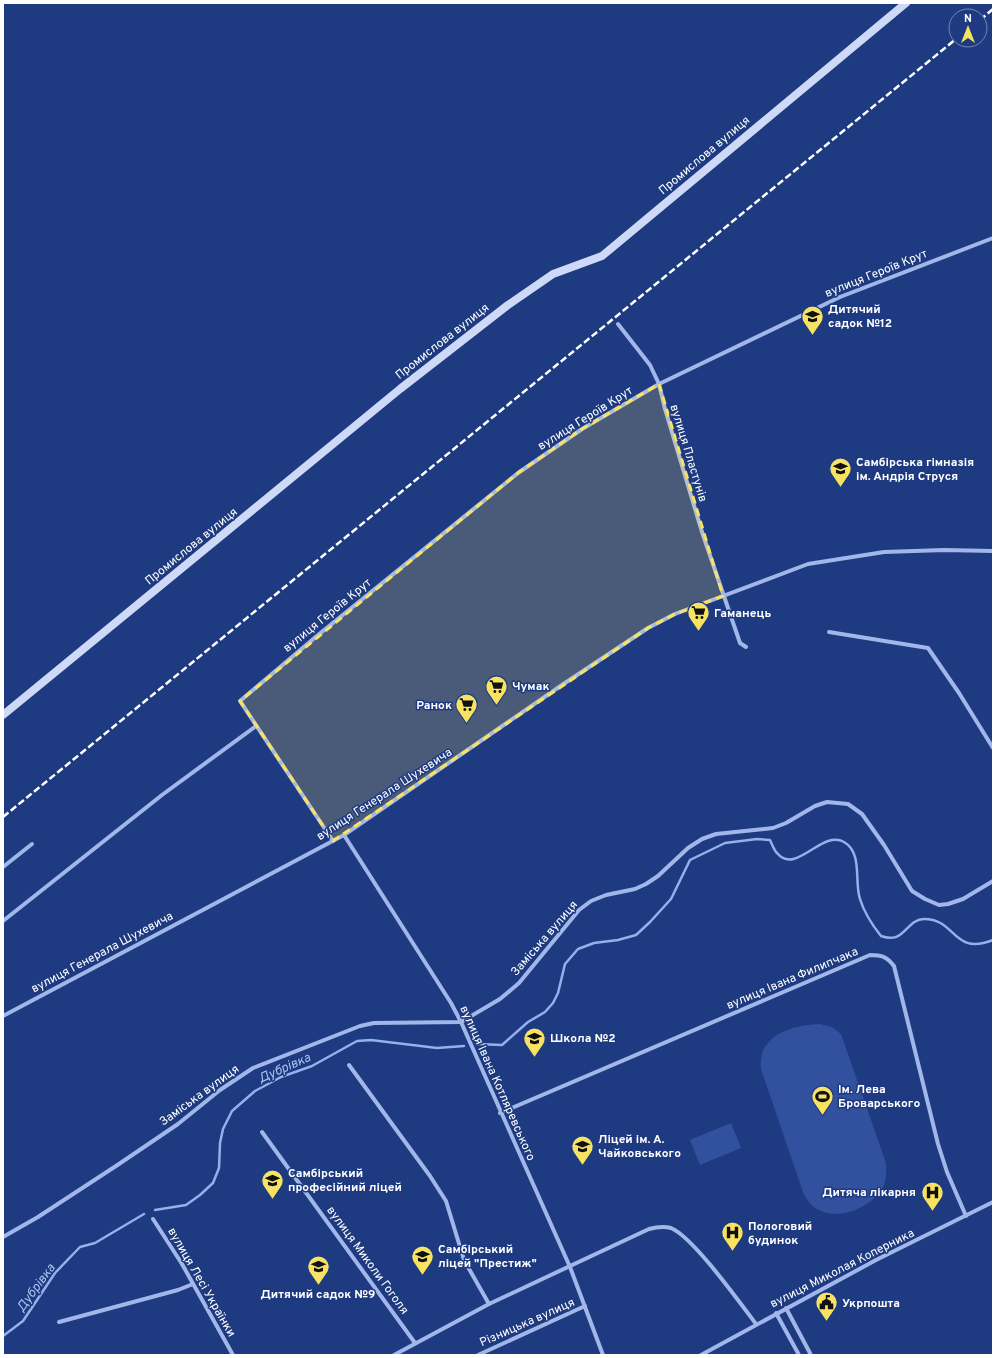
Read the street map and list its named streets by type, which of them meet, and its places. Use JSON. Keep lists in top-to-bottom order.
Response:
{
  "streets": {
    "street": [
      "Промислова вулиця",
      "вулиця Героїв Крут",
      "вулиця Пластунів",
      "вулиця Генерала Шухевича",
      "Заміська вулиця",
      "вулиця Івана Филипчака",
      "вулиця Івана Котляревського",
      "вулиця Миколи Гоголя",
      "вулиця Миколая Коперника",
      "вулиця Лесі Українки",
      "Різницька вулиця"
    ]
  },
  "crossings": [
    ["вулиця Героїв Крут", "вулиця Пластунів"],
    ["вулиця Пластунів", "вулиця Генерала Шухевича"],
    ["вулиця Генерала Шухевича", "вулиця Івана Котляревського"],
    ["Заміська вулиця", "вулиця Івана Котляревського"],
    ["вулиця Івана Филипчака", "вулиця Івана Котляревського"],
    ["вулиця Івана Филипчака", "вулиця Миколая Коперника"],
    ["вулиця Івана Котляревського", "Різницька вулиця"]
  ],
  "water": ["Дубрівка"],
  "places": {
    "school or university": [
      "Дитячий садок №12",
      "Самбірська гімназія ім. Андрія Струся",
      "Школа №2",
      "Ліцей ім. А. Чайковського",
      "Самбірський професійний ліцей",
      "Самбірський ліцей \"Престиж\"",
      "Дитячий садок №9"
    ],
    "supermarket": ["Гаманець", "Чумак", "Ранок"],
    "sports": ["Ім. Лева Броварського"],
    "hospital": ["Дитяча лікарня", "Пологовий будинок"],
    "public building": ["Укрпошта"]
  },
  "north": "top"
}
